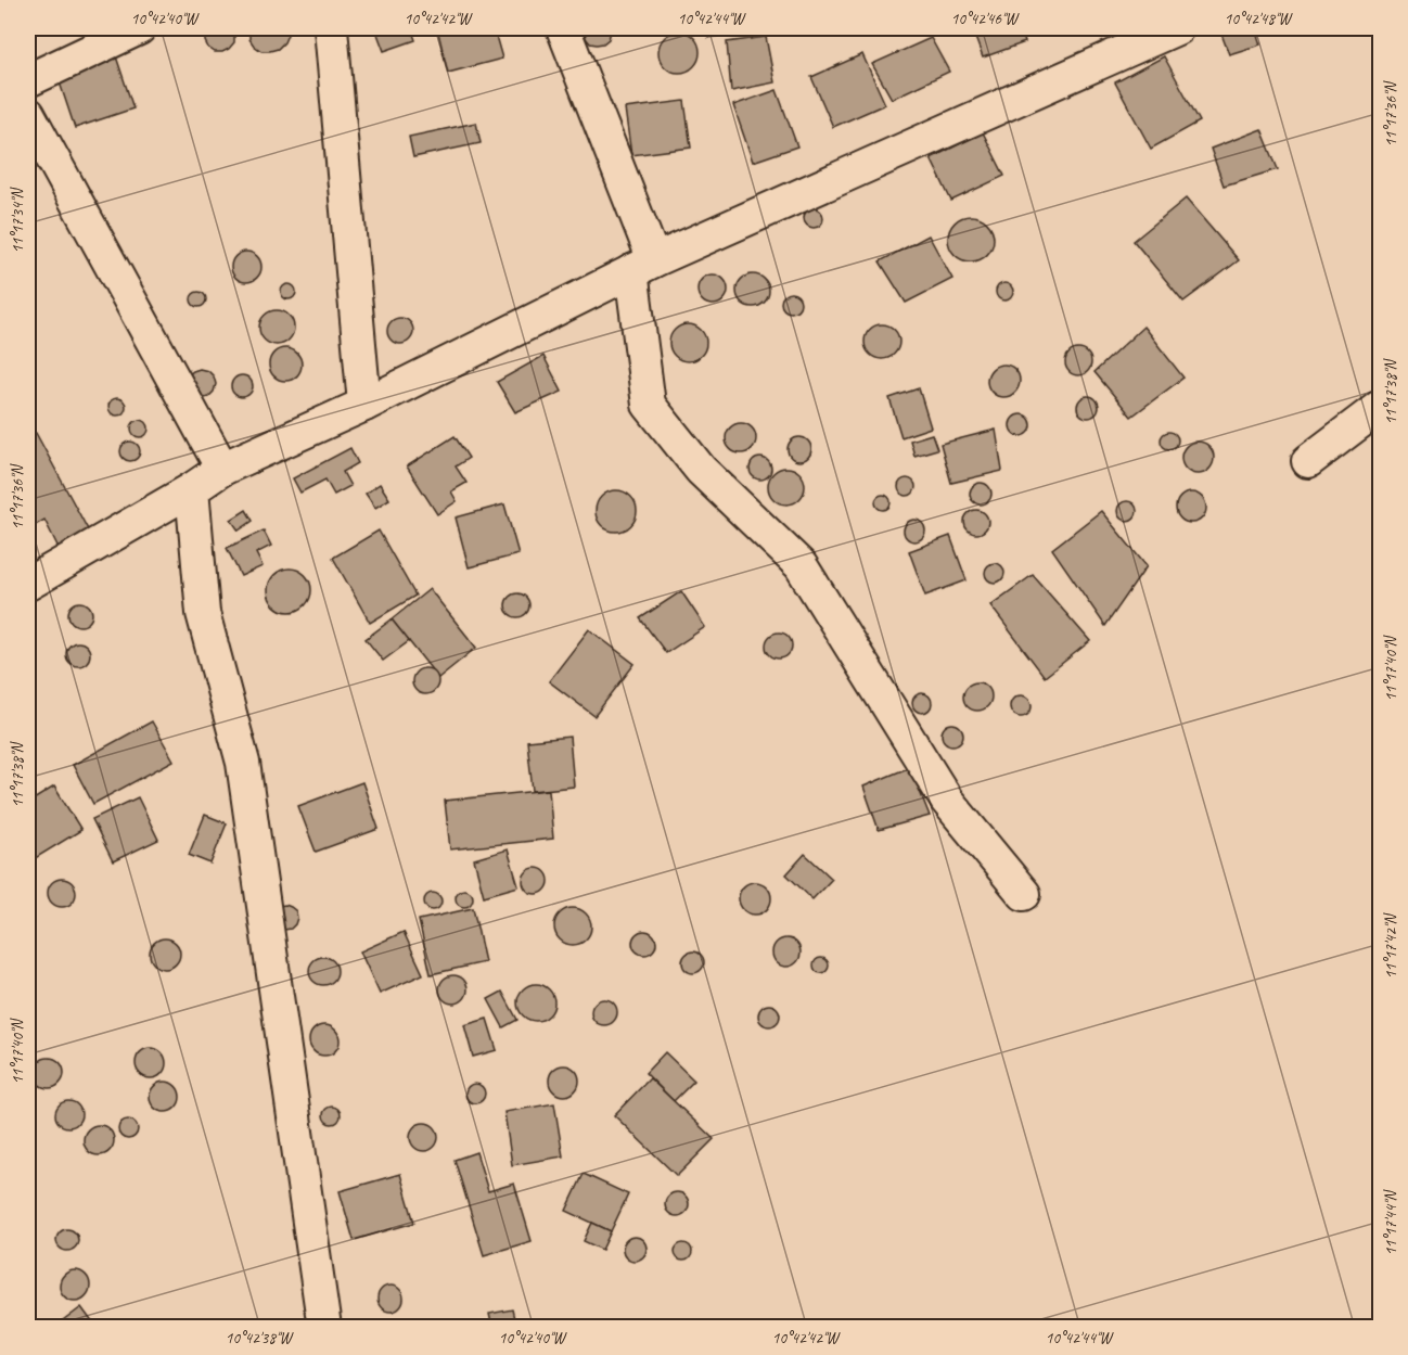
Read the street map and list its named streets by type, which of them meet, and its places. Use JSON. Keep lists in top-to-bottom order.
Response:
{
  "coordinates": [
    "10°42'40\"W",
    "10°42'42\"W",
    "10°42'44\"W",
    "10°42'46\"W",
    "10°42'48\"W",
    "11°17'36\"N",
    "11°17'34\"N",
    "11°17'38\"N",
    "11°17'40\"N",
    "11°17'42\"N",
    "11°17'44\"N",
    "10°42'38\"W"
  ]
}
